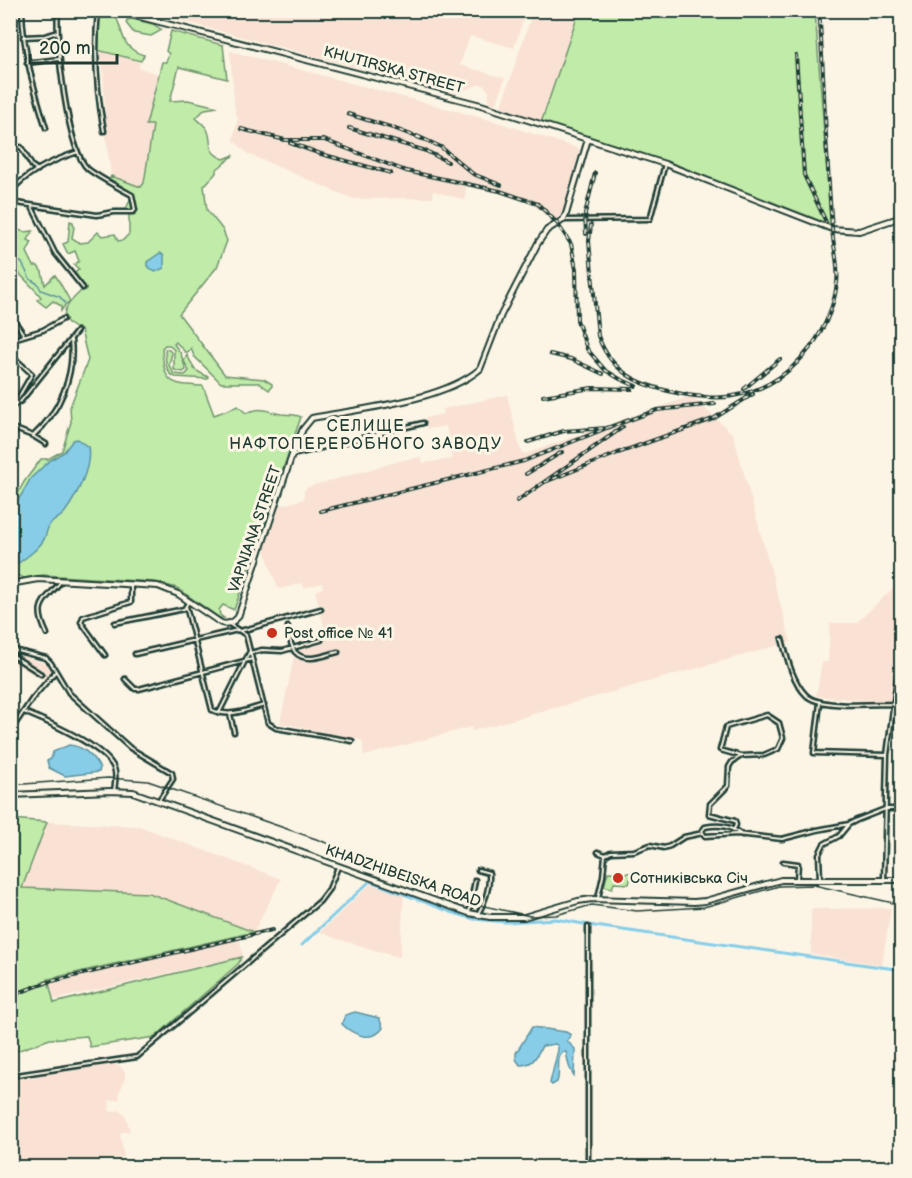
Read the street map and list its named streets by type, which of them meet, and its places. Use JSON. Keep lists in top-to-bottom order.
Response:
{
  "streets": {
    "street": ["KHUTIRSKA STREET", "VAPNIANA STREET", "KHADZHIBEISKA ROAD"]
  },
  "districts": ["СЕЛИЩЕ НАФТОПЕРЕРОБНОГО ЗАВОДУ"],
  "places": ["Post office № 41", "Сотниківська Січ"],
  "scale_bar": "200 m"
}
